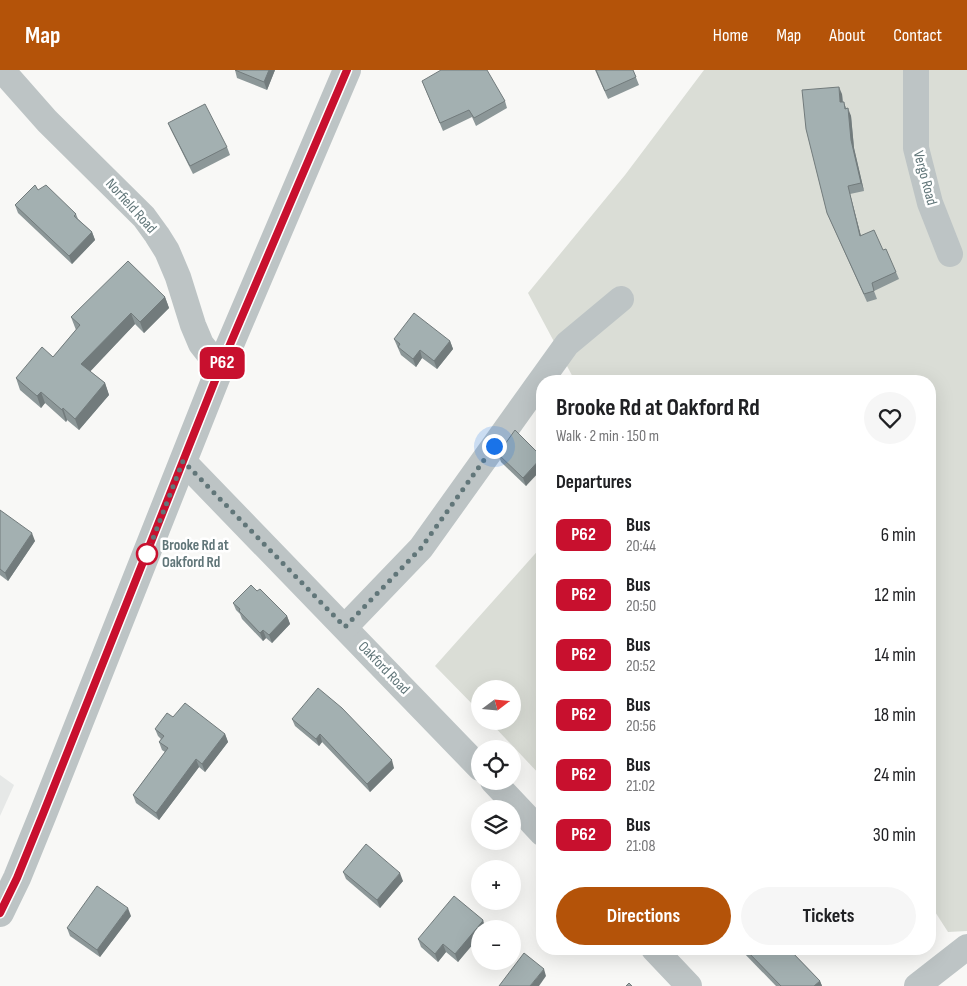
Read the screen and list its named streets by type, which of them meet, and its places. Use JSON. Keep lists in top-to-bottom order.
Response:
{
  "streets": {
    "street": ["Vergo Road", "Norfield Road", "Oakford Road"]
  },
  "places": ["Brooke Rd at Oakford Rd"],
  "lines": ["bus line P62"],
  "north": "right",
  "page": {
    "header": "Map",
    "nav": [
      "Home",
      "Map",
      "About",
      "Contact"
    ],
    "on_map": "P62",
    "heading": [
      ["Brooke Rd at Oakford Rd", "Walk · 2 min · 150 m"],
      "Departures"
    ],
    "list": [
      {
        "mark": "P62",
        "name": "Bus",
        "note": "20:44",
        "value": "6 min"
      },
      {
        "mark": "P62",
        "name": "Bus",
        "note": "20:50",
        "value": "12 min"
      },
      {
        "mark": "P62",
        "name": "Bus",
        "note": "20:52",
        "value": "14 min"
      },
      {
        "mark": "P62",
        "name": "Bus",
        "note": "20:56",
        "value": "18 min"
      },
      {
        "mark": "P62",
        "name": "Bus",
        "note": "21:02",
        "value": "24 min"
      },
      {
        "mark": "P62",
        "name": "Bus",
        "note": "21:08",
        "value": "30 min"
      }
    ],
    "map_buttons": ["+", "−"],
    "buttons": ["Directions", "Tickets"]
  }
}
